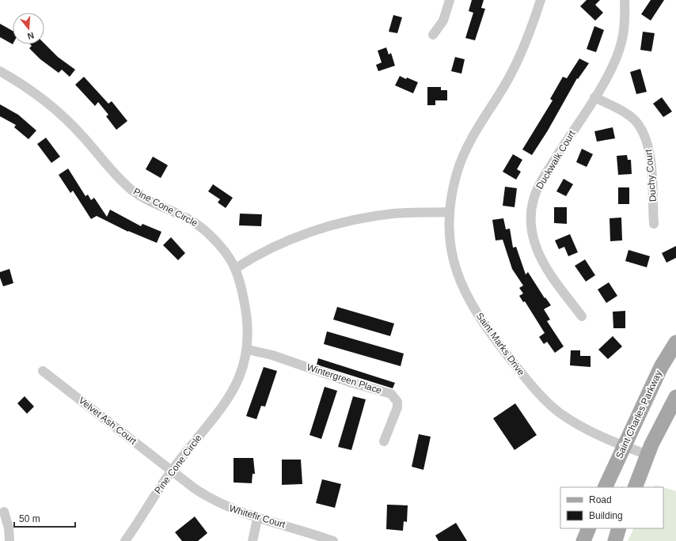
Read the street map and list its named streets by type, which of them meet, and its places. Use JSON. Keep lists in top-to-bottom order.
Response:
{
  "streets": {
    "main road": ["Saint Charles Parkway"],
    "street": [
      "Duckwalk Court",
      "Duchy Court",
      "Pine Cone Circle",
      "Saint Marks Drive",
      "Wintergreen Place",
      "Velvet Ash Court",
      "Whitefir Court"
    ]
  },
  "crossings": [
    ["Duckwalk Court", "Duchy Court"],
    ["Pine Cone Circle", "Wintergreen Place"],
    ["Pine Cone Circle", "Velvet Ash Court"],
    ["Pine Cone Circle", "Whitefir Court"],
    ["Saint Marks Drive", "Saint Charles Parkway"],
    ["Velvet Ash Court", "Whitefir Court"]
  ],
  "legend": ["Road", "Building"],
  "scale_bar": "50 m",
  "north": "bottom"
}
